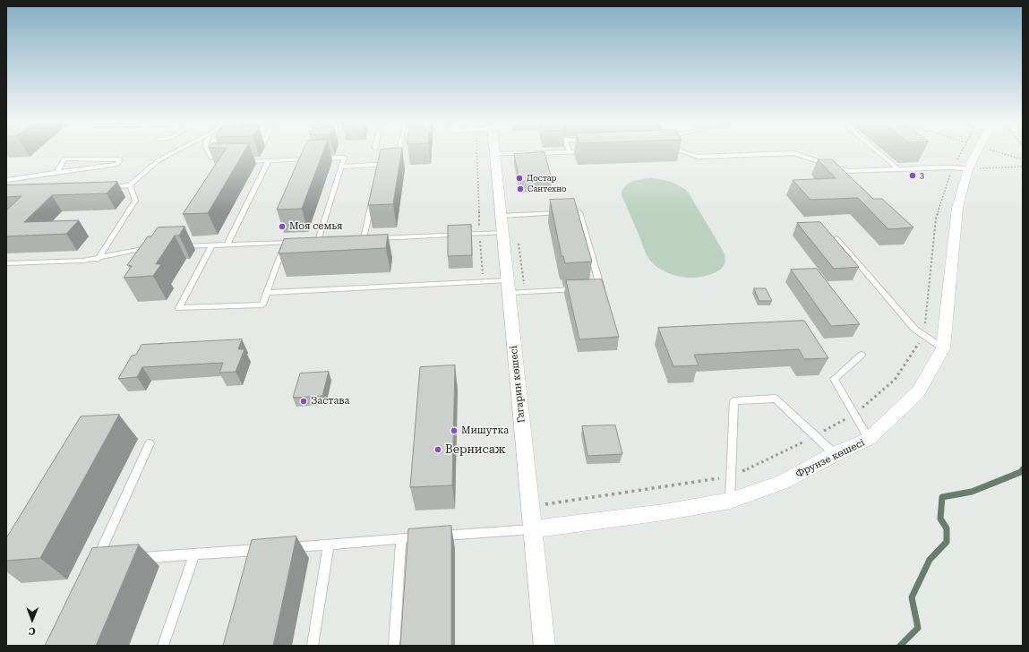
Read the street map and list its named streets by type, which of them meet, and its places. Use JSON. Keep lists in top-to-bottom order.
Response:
{
  "streets": {
    "street": ["Гагарин көшесі", "Фрунзе көшесі"]
  },
  "crossings": [
    ["Гагарин көшесі", "Фрунзе көшесі"]
  ],
  "places": [
    "3",
    "Достар",
    "Сантехно",
    "Моя семья",
    "Застава",
    "Мишутка",
    "Вернисаж"
  ],
  "north": "bottom"
}
